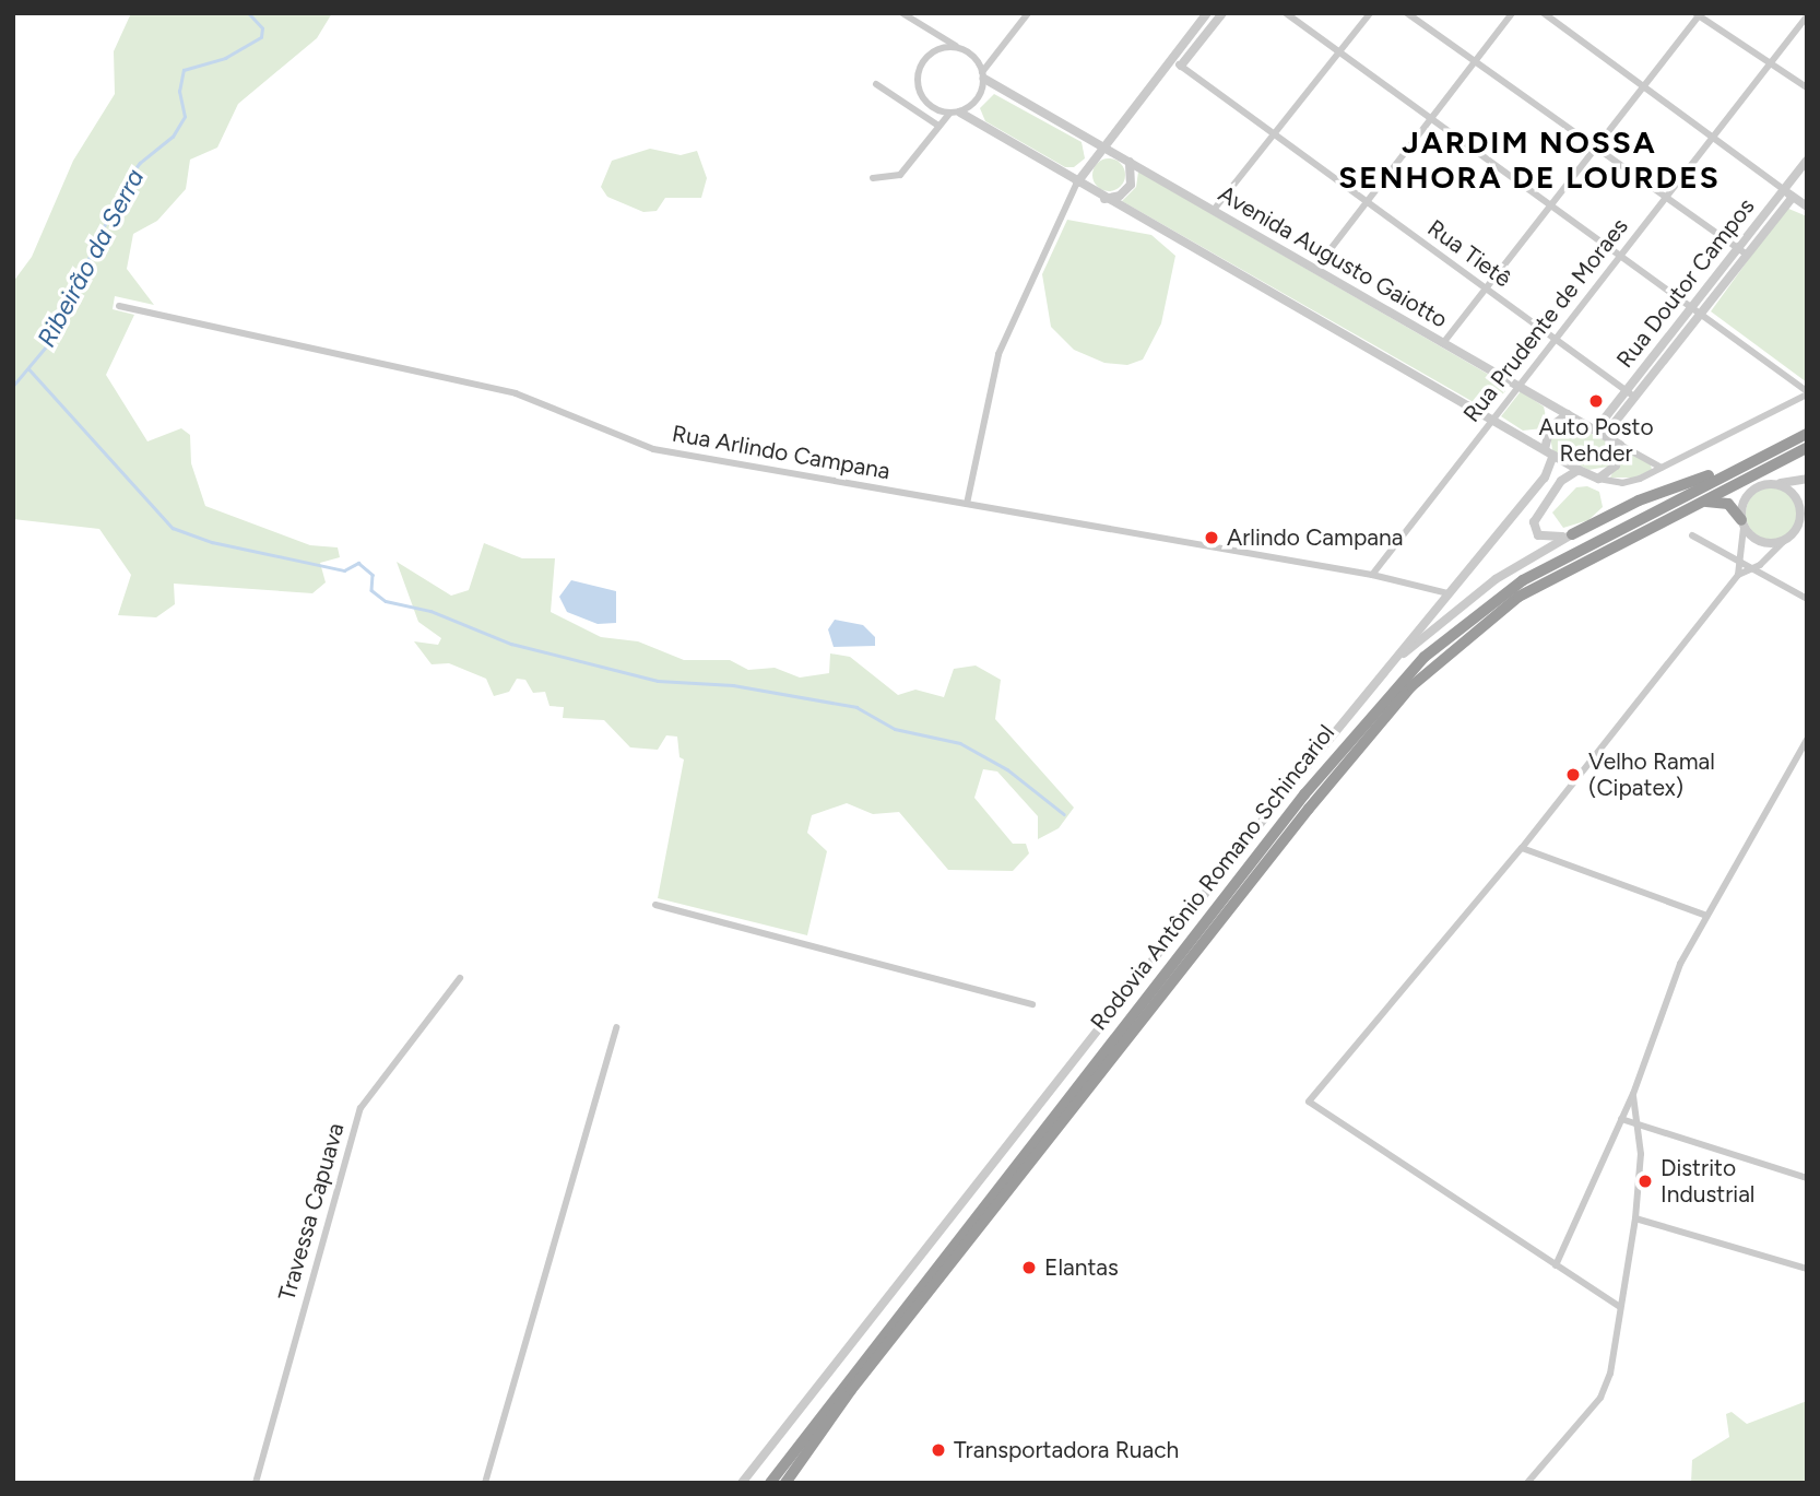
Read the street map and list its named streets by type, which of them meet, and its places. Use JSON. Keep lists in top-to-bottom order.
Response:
{
  "streets": {
    "highway": ["Rodovia Antônio Romano Schincariol"],
    "street": [
      "Rua Tietê",
      "Avenida Augusto Gaiotto",
      "Rua Doutor Campos",
      "Rua Prudente de Moraes",
      "Rua Arlindo Campana",
      "Travessa Capuava"
    ]
  },
  "crossings": [
    ["Rua Tietê", "Rua Doutor Campos"],
    ["Rua Tietê", "Rua Prudente de Moraes"],
    ["Avenida Augusto Gaiotto", "Rua Doutor Campos"],
    ["Avenida Augusto Gaiotto", "Rua Prudente de Moraes"],
    ["Rua Prudente de Moraes", "Rua Arlindo Campana"]
  ],
  "districts": ["JARDIM NOSSA SENHORA DE LOURDES"],
  "water": ["Ribeirão da Serra"],
  "places": [
    "Auto Posto Rehder",
    "Arlindo Campana",
    "Velho Ramal (Cipatex)",
    "Distrito Industrial",
    "Elantas",
    "Transportadora Ruach"
  ]
}
